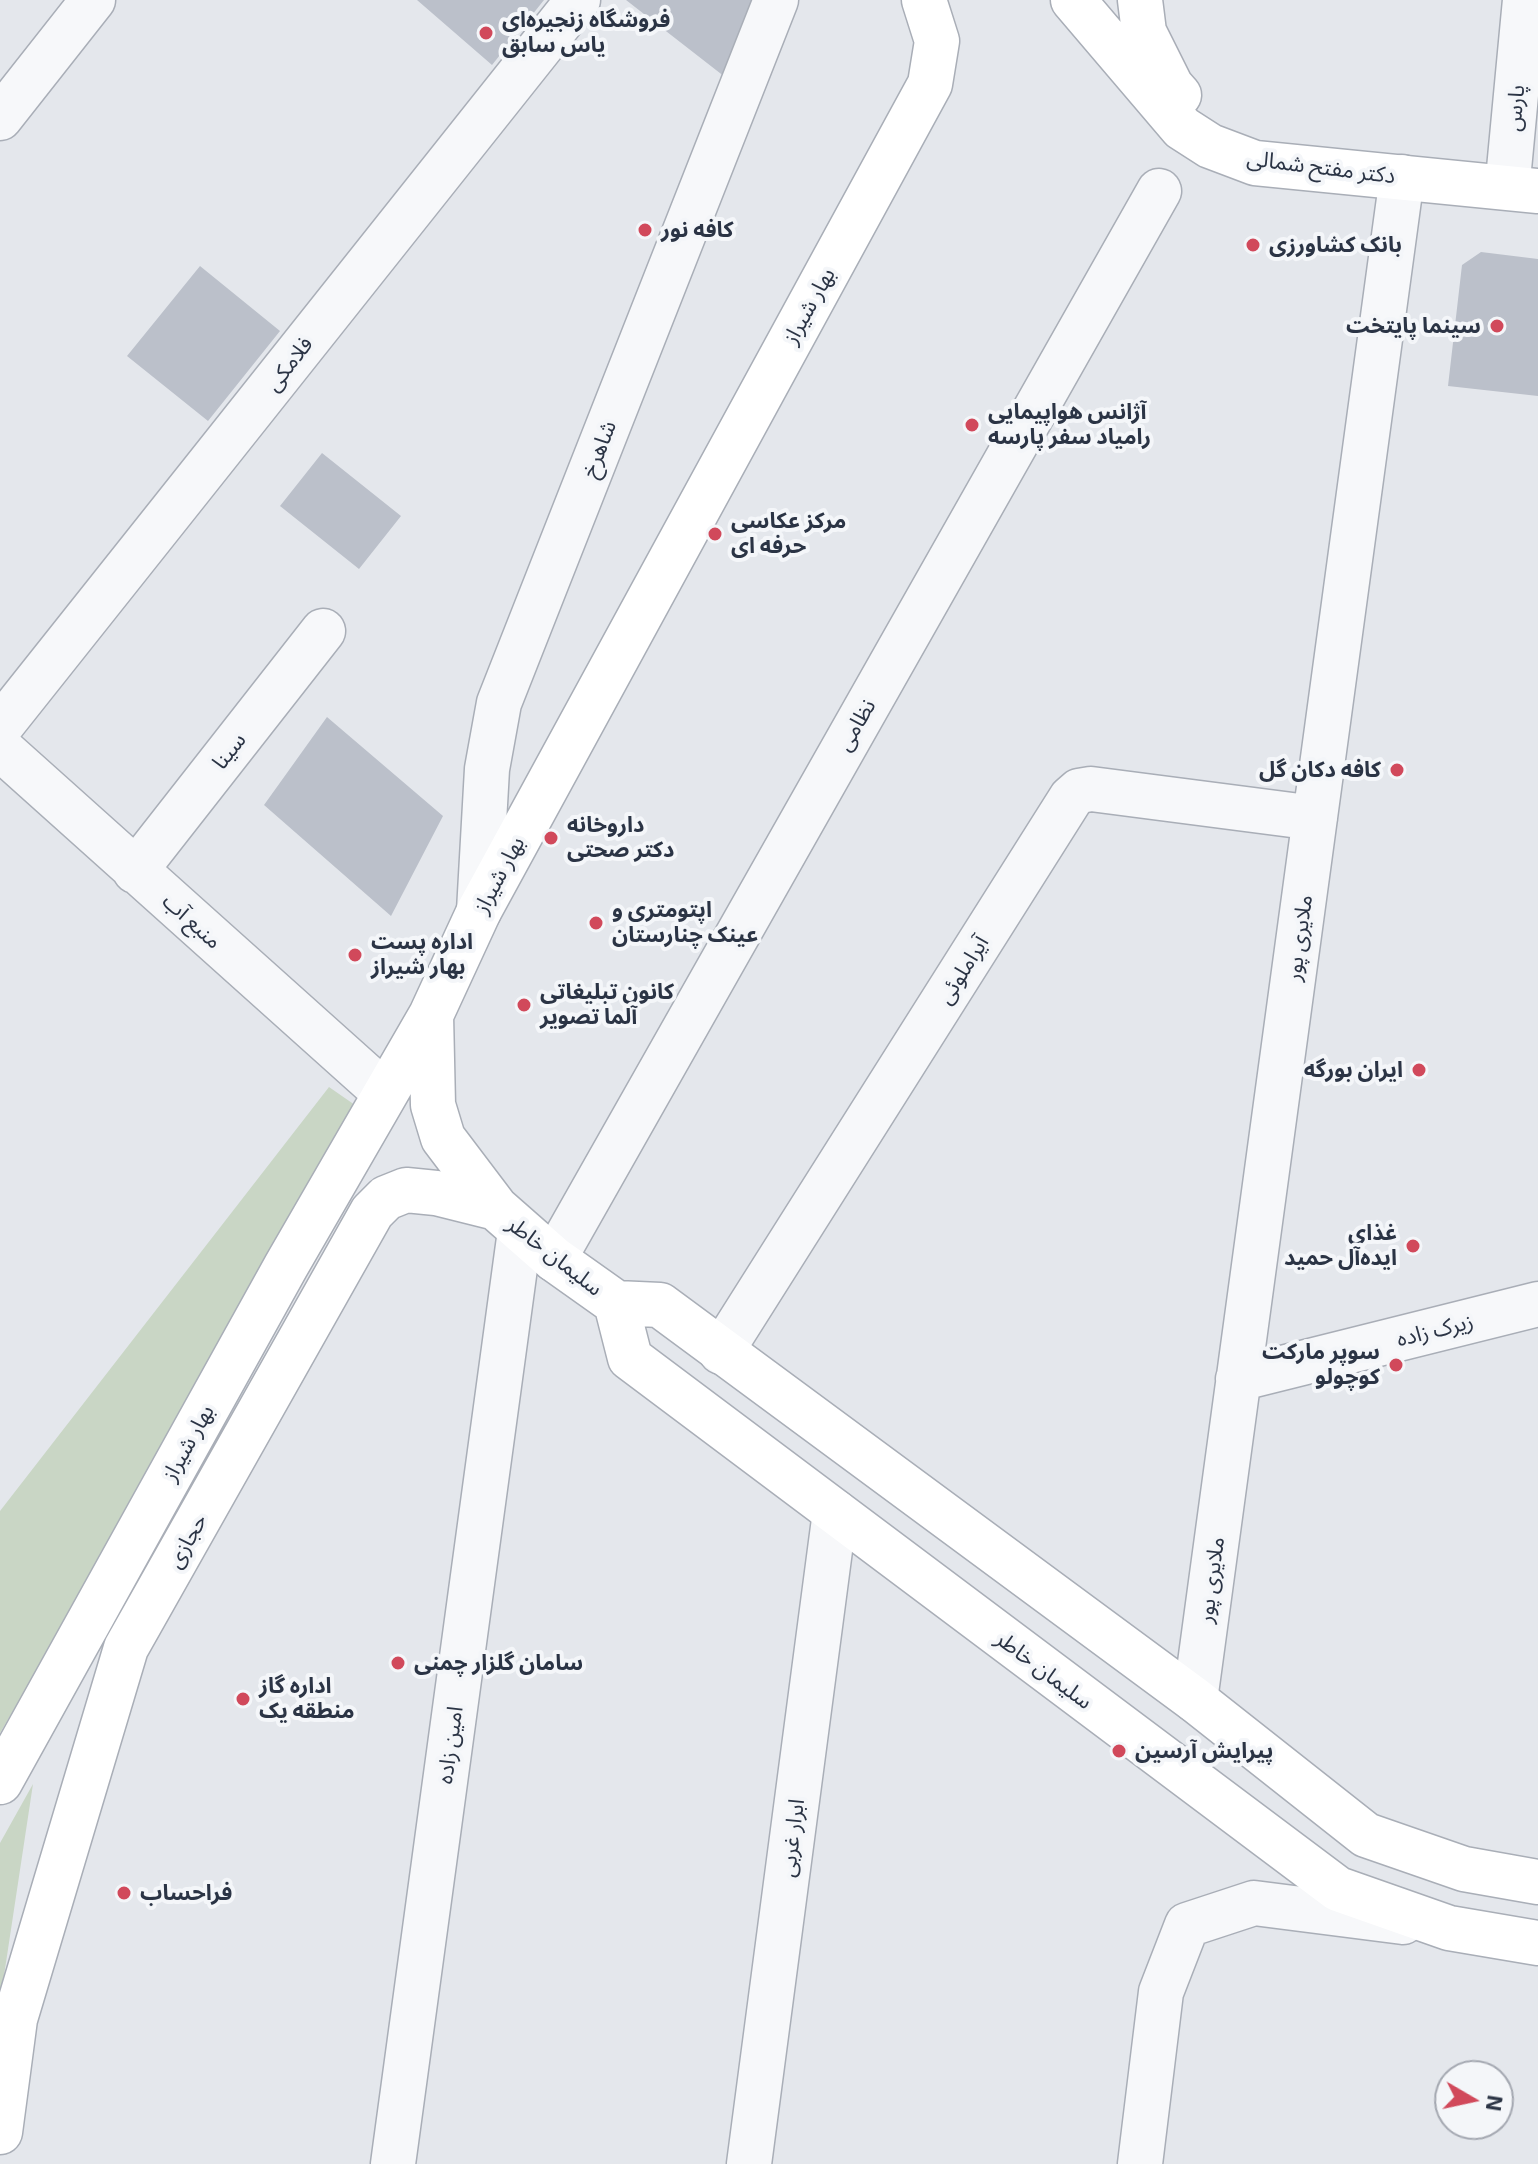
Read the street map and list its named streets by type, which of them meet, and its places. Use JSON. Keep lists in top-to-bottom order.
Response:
{
  "streets": {
    "main road": [
      "دکتر مفتح شمالی",
      "بهار شیراز",
      "سلیمان خاطر",
      "حجازی"
    ],
    "street": [
      "پارس",
      "فلامکی",
      "شاهرخ",
      "نظامی",
      "سینا",
      "منبع آب",
      "ملایری پور",
      "آیراملوئی",
      "زیرک زاده",
      "امین زاده",
      "ابرار غربی"
    ]
  },
  "crossings": [
    ["پارس", "دکتر مفتح شمالی"],
    ["دکتر مفتح شمالی", "ملایری پور"],
    ["بهار شیراز", "شاهرخ"],
    ["بهار شیراز", "منبع آب"],
    ["نظامی", "سلیمان خاطر"],
    ["سینا", "منبع آب"],
    ["ملایری پور", "آیراملوئی"],
    ["ملایری پور", "سلیمان خاطر"],
    ["ملایری پور", "زیرک زاده"],
    ["آیراملوئی", "سلیمان خاطر"],
    ["سلیمان خاطر", "حجازی"],
    ["سلیمان خاطر", "امین زاده"],
    ["سلیمان خاطر", "ابرار غربی"],
    ["حجازی", "امین زاده"]
  ],
  "places": [
    "فروشگاه زنجیره‌ای یاس سابق",
    "کافه نور",
    "بانک کشاورزی",
    "سینما پایتخت",
    "آژانس هواپیمایی رامیاد سفر پارسه",
    "مرکز عکاسی حرفه ای",
    "کافه دکان گل",
    "داروخانه دکتر صحتی",
    "اپتومتری و عینک چنارستان",
    "اداره پست بهار شیراز",
    "کانون تبلیغاتی آلما تصویر",
    "ایران بورگه",
    "غذای ایده‌آل حمید",
    "سوپر مارکت کوچولو",
    "سامان گلزار چمنی",
    "اداره گاز منطقه یک",
    "پیرایش آرسین",
    "فراحساب"
  ],
  "north": "right"
}
